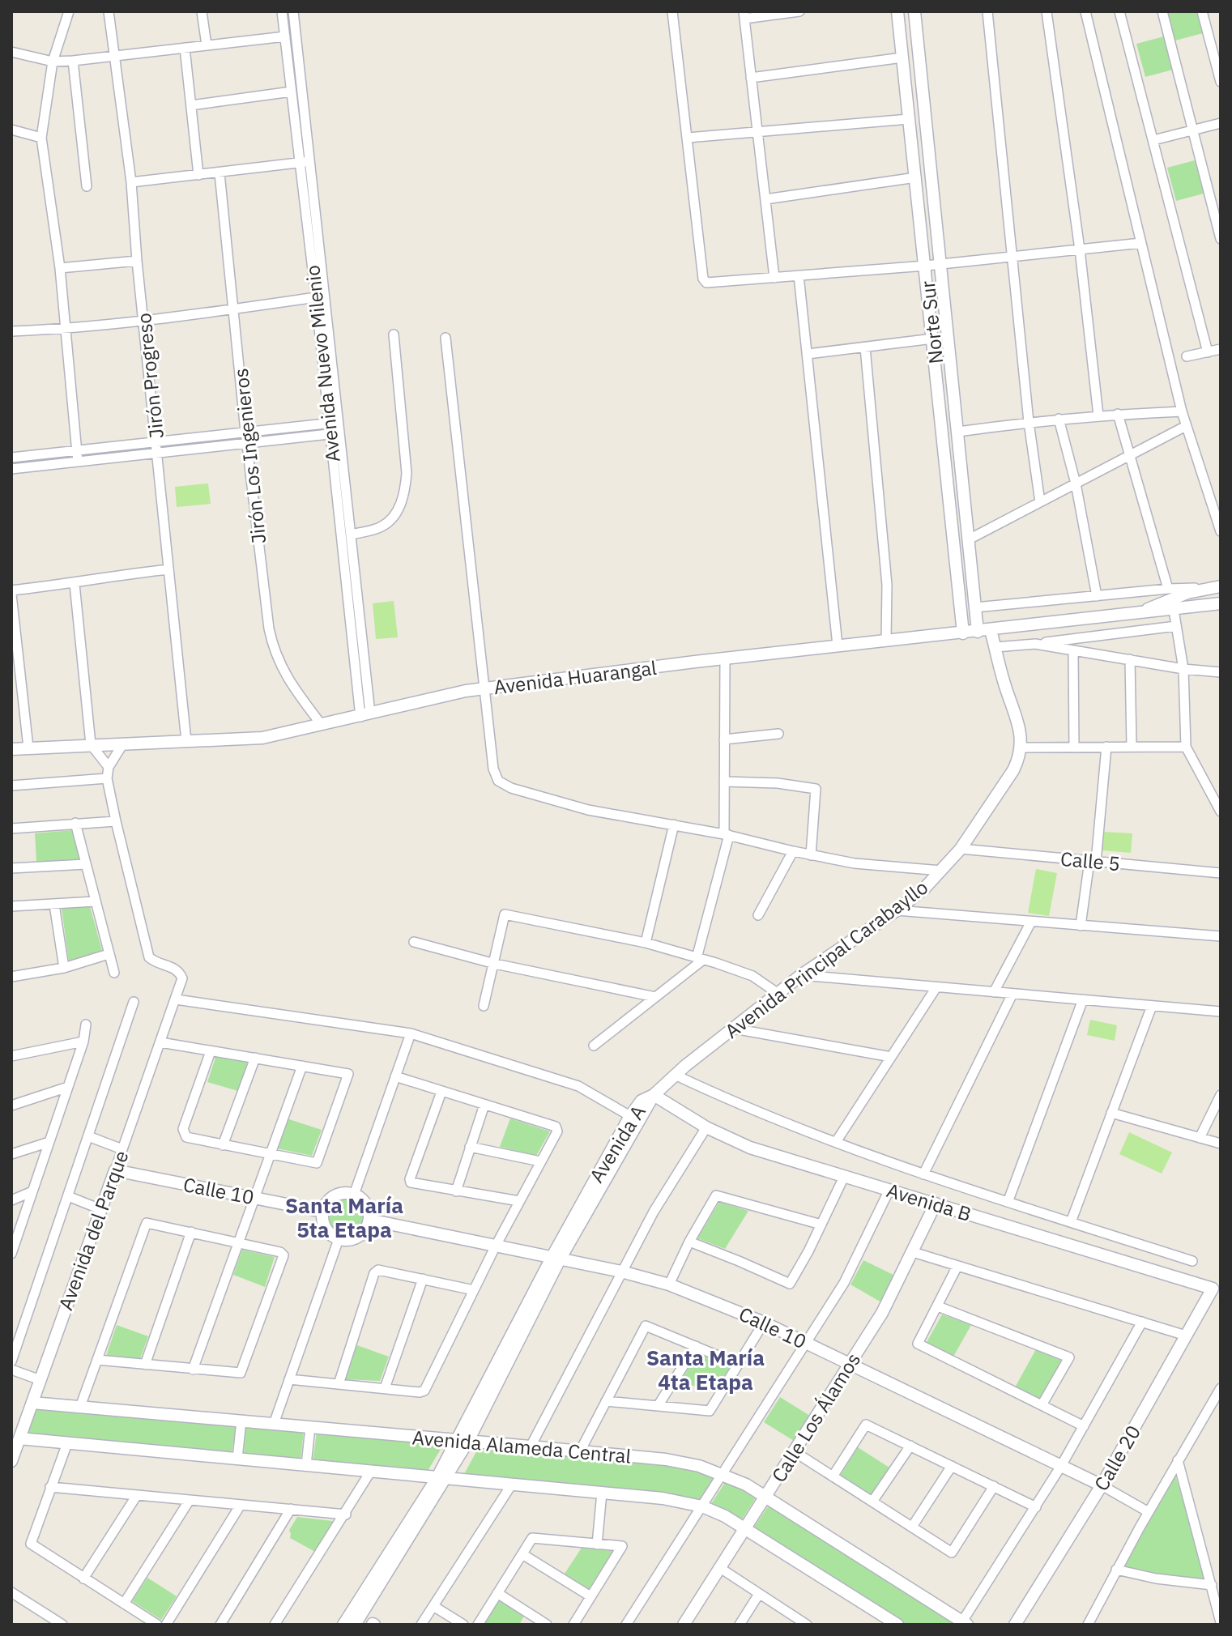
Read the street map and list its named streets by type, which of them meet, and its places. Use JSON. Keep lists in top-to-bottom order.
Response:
{
  "streets": {
    "street": [
      "Norte Sur",
      "Avenida Nuevo Milenio",
      "Jirón Progreso",
      "Jirón Los Ingenieros",
      "Avenida Huarangal",
      "Calle 5",
      "Avenida Principal Carabayllo",
      "Avenida A",
      "Calle 10",
      "Avenida B",
      "Avenida del Parque",
      "Calle Los Álamos",
      "Avenida Alameda Central",
      "Calle 20"
    ]
  },
  "crossings": [
    ["Norte Sur", "Avenida Huarangal"],
    ["Avenida Nuevo Milenio", "Avenida Huarangal"],
    ["Jirón Progreso", "Avenida Huarangal"],
    ["Jirón Los Ingenieros", "Avenida Huarangal"],
    ["Calle 5", "Avenida Principal Carabayllo"],
    ["Avenida Principal Carabayllo", "Avenida A"],
    ["Avenida Principal Carabayllo", "Avenida B"],
    ["Avenida A", "Calle 10"],
    ["Avenida A", "Avenida B"],
    ["Avenida A", "Avenida Alameda Central"],
    ["Calle 10", "Avenida del Parque"],
    ["Calle 10", "Calle Los Álamos"],
    ["Calle 10", "Calle 20"],
    ["Avenida B", "Calle Los Álamos"],
    ["Avenida B", "Calle 20"],
    ["Avenida del Parque", "Avenida Alameda Central"],
    ["Calle Los Álamos", "Avenida Alameda Central"]
  ],
  "districts": ["Santa María 5ta Etapa", "Santa María 4ta Etapa"]
}
